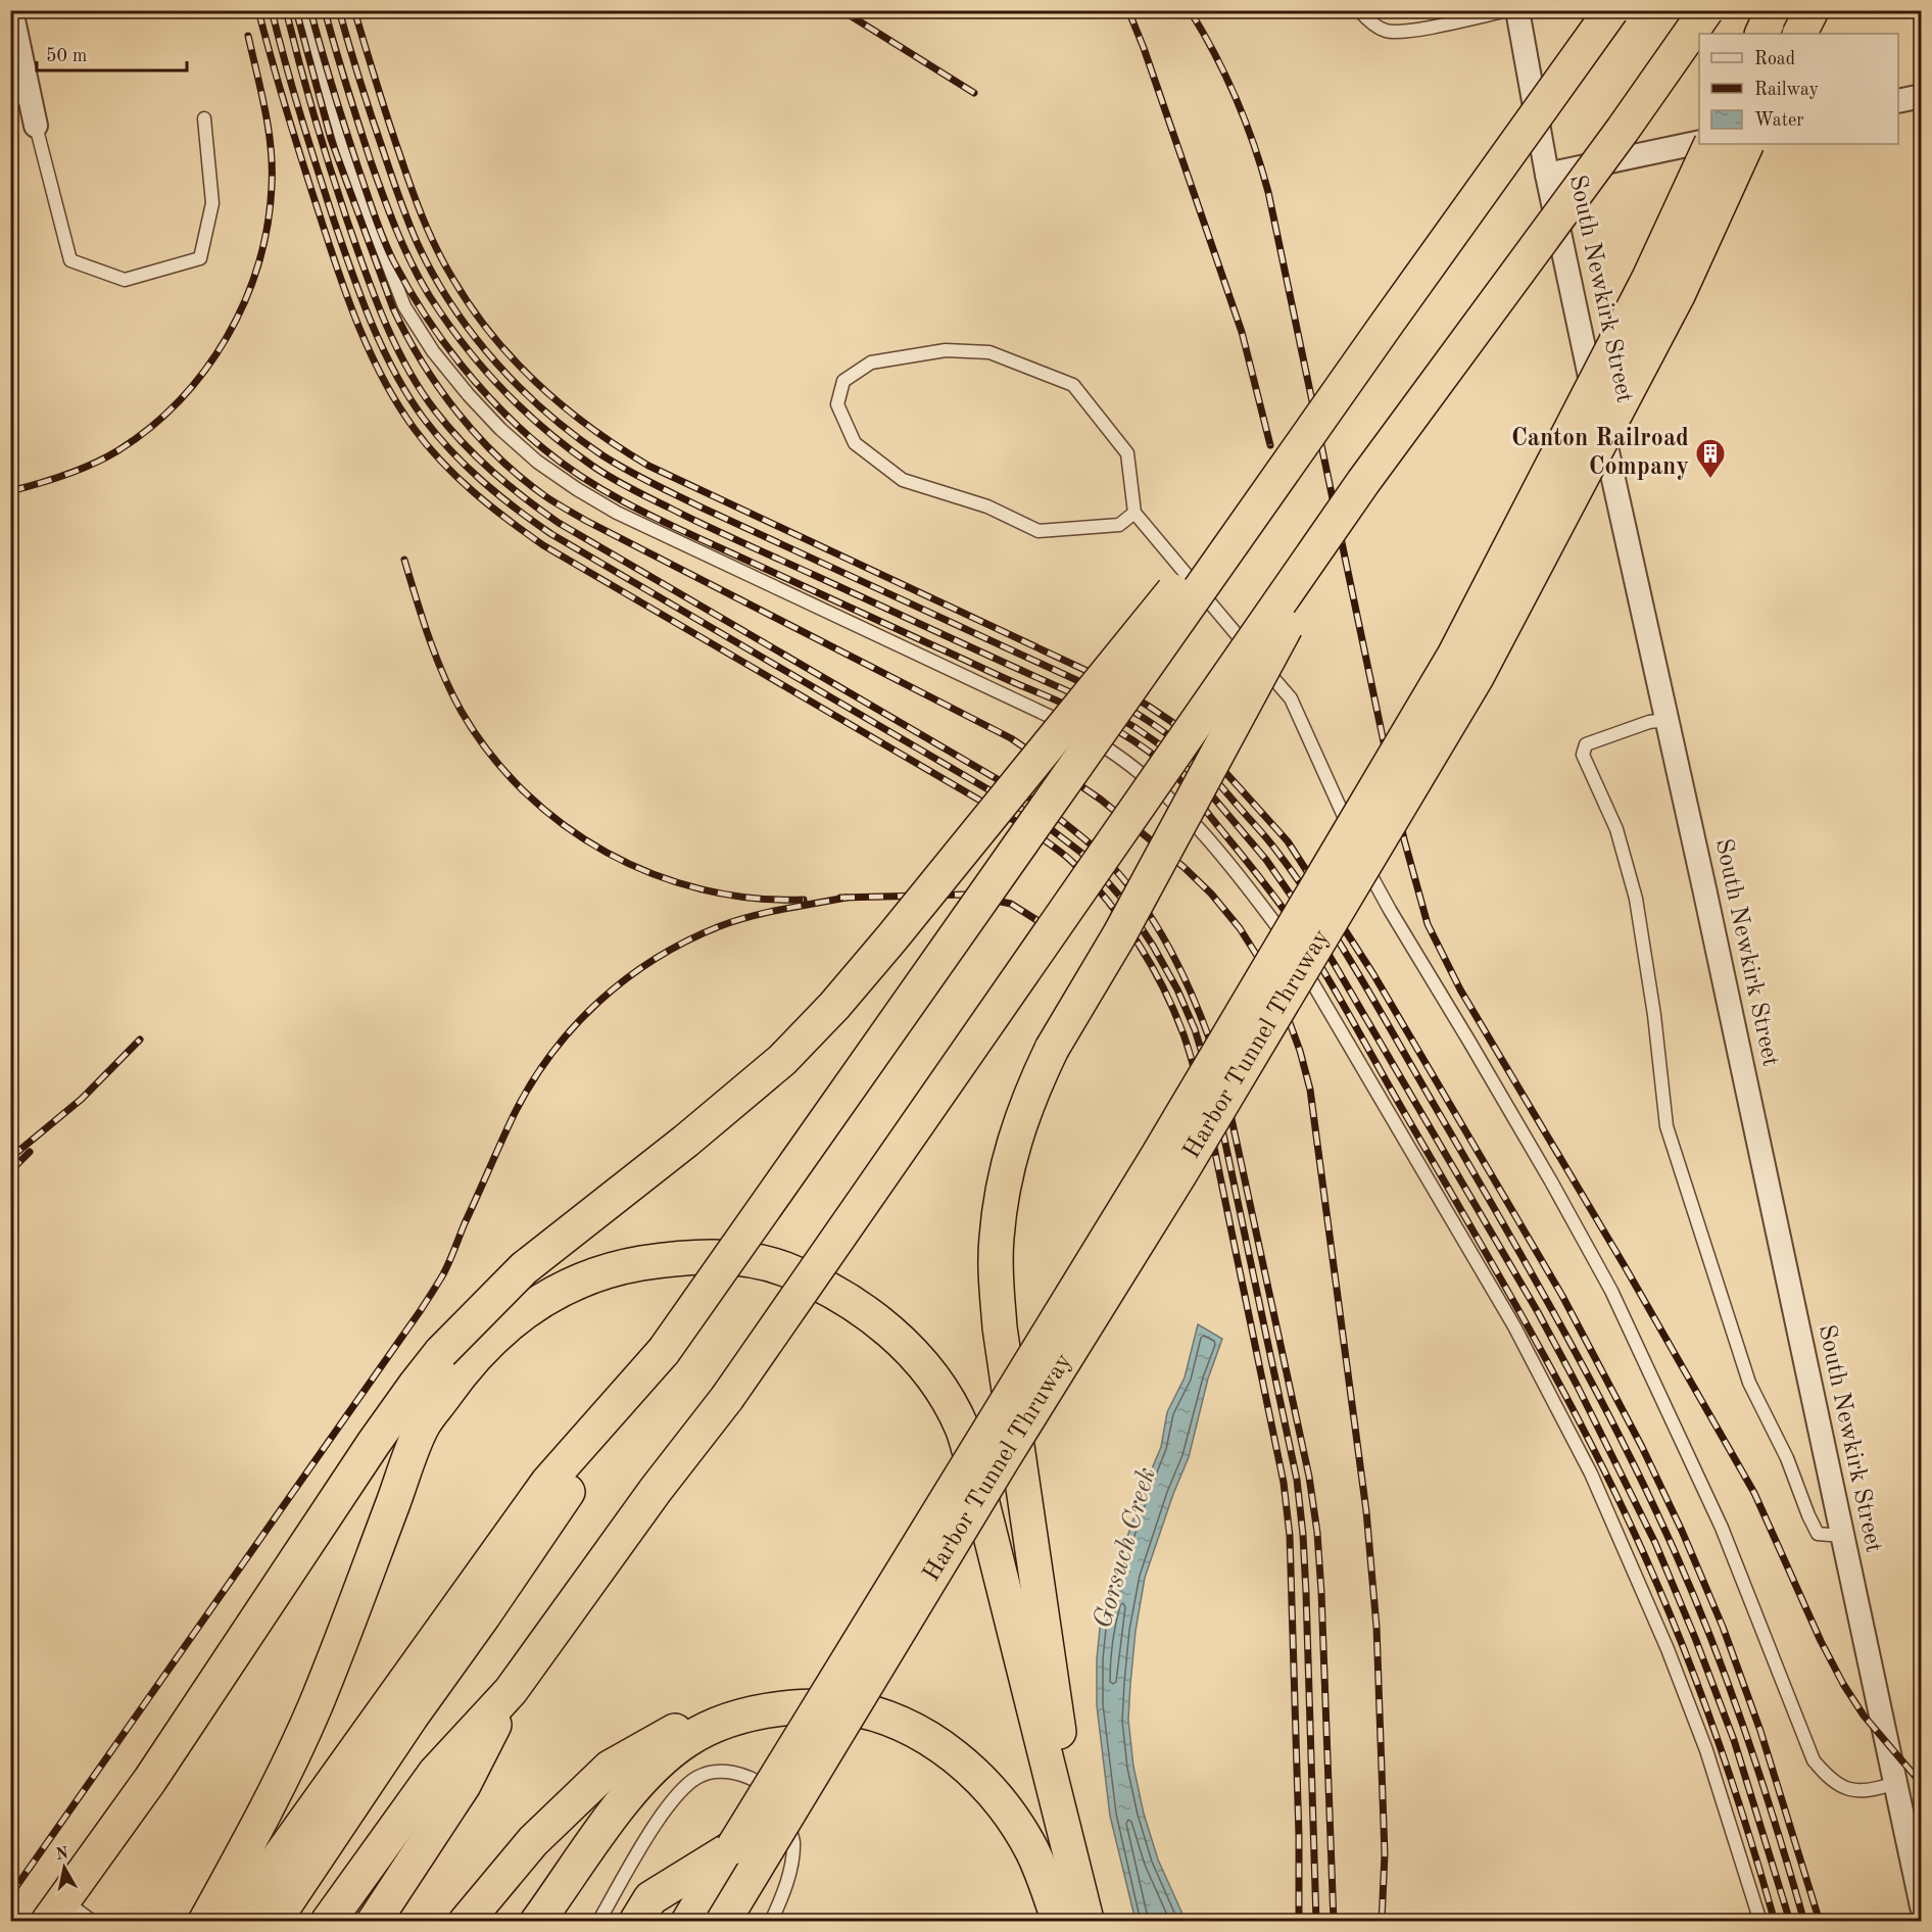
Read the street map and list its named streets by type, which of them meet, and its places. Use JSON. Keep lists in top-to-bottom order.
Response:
{
  "streets": {
    "highway": ["Harbor Tunnel Thruway"],
    "street": ["South Newkirk Street"]
  },
  "water": ["Gorsuch Creek"],
  "places": {
    "building": ["Canton Railroad Company"]
  },
  "legend": ["Road", "Railway", "Water"],
  "scale_bar": "50 m",
  "north": "top"
}
